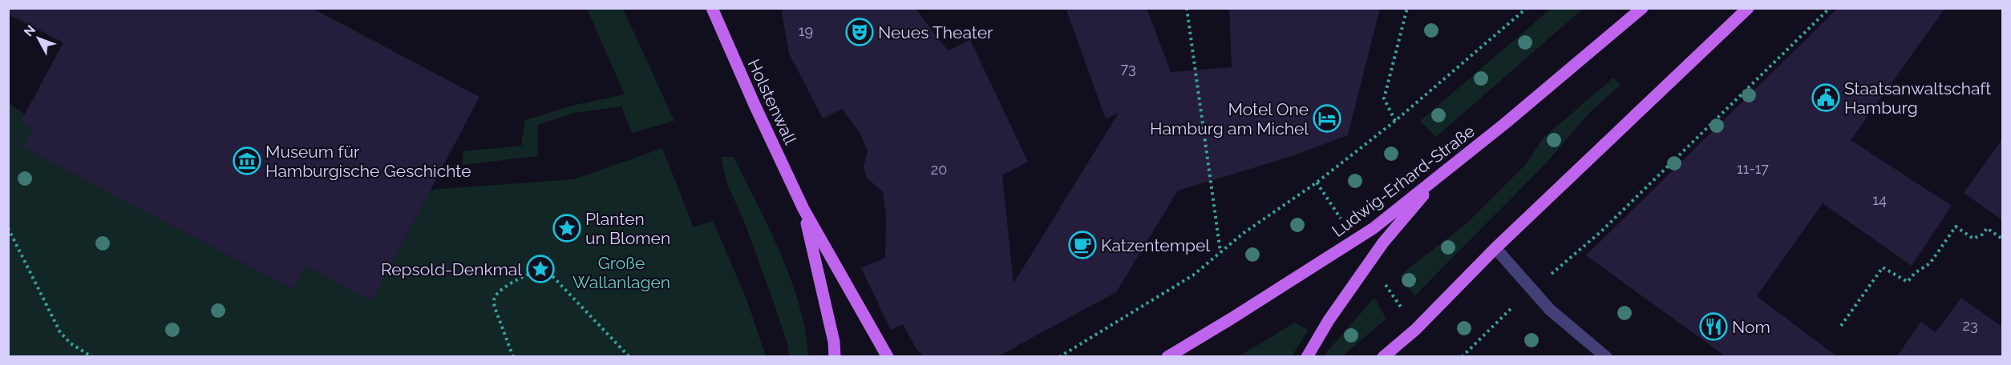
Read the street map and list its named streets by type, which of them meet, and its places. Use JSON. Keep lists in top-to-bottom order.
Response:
{
  "streets": {
    "main road": ["Holstenwall", "Ludwig-Erhard-Straße"]
  },
  "parks": ["Große Wallanlagen"],
  "places": {
    "theatre": ["Neues Theater"],
    "public building": ["Staatsanwaltschaft Hamburg"],
    "hotel": ["Motel One Hamburg am Michel"],
    "museum": ["Museum für Hamburgische Geschichte"],
    "place": ["Planten un Blomen", "Repsold-Denkmal"],
    "cafe": ["Katzentempel"],
    "restaurant": ["Nom"]
  },
  "house_numbers": [
    "19",
    "73",
    "11-17",
    "20",
    "14",
    "23"
  ],
  "north": "top left"
}
